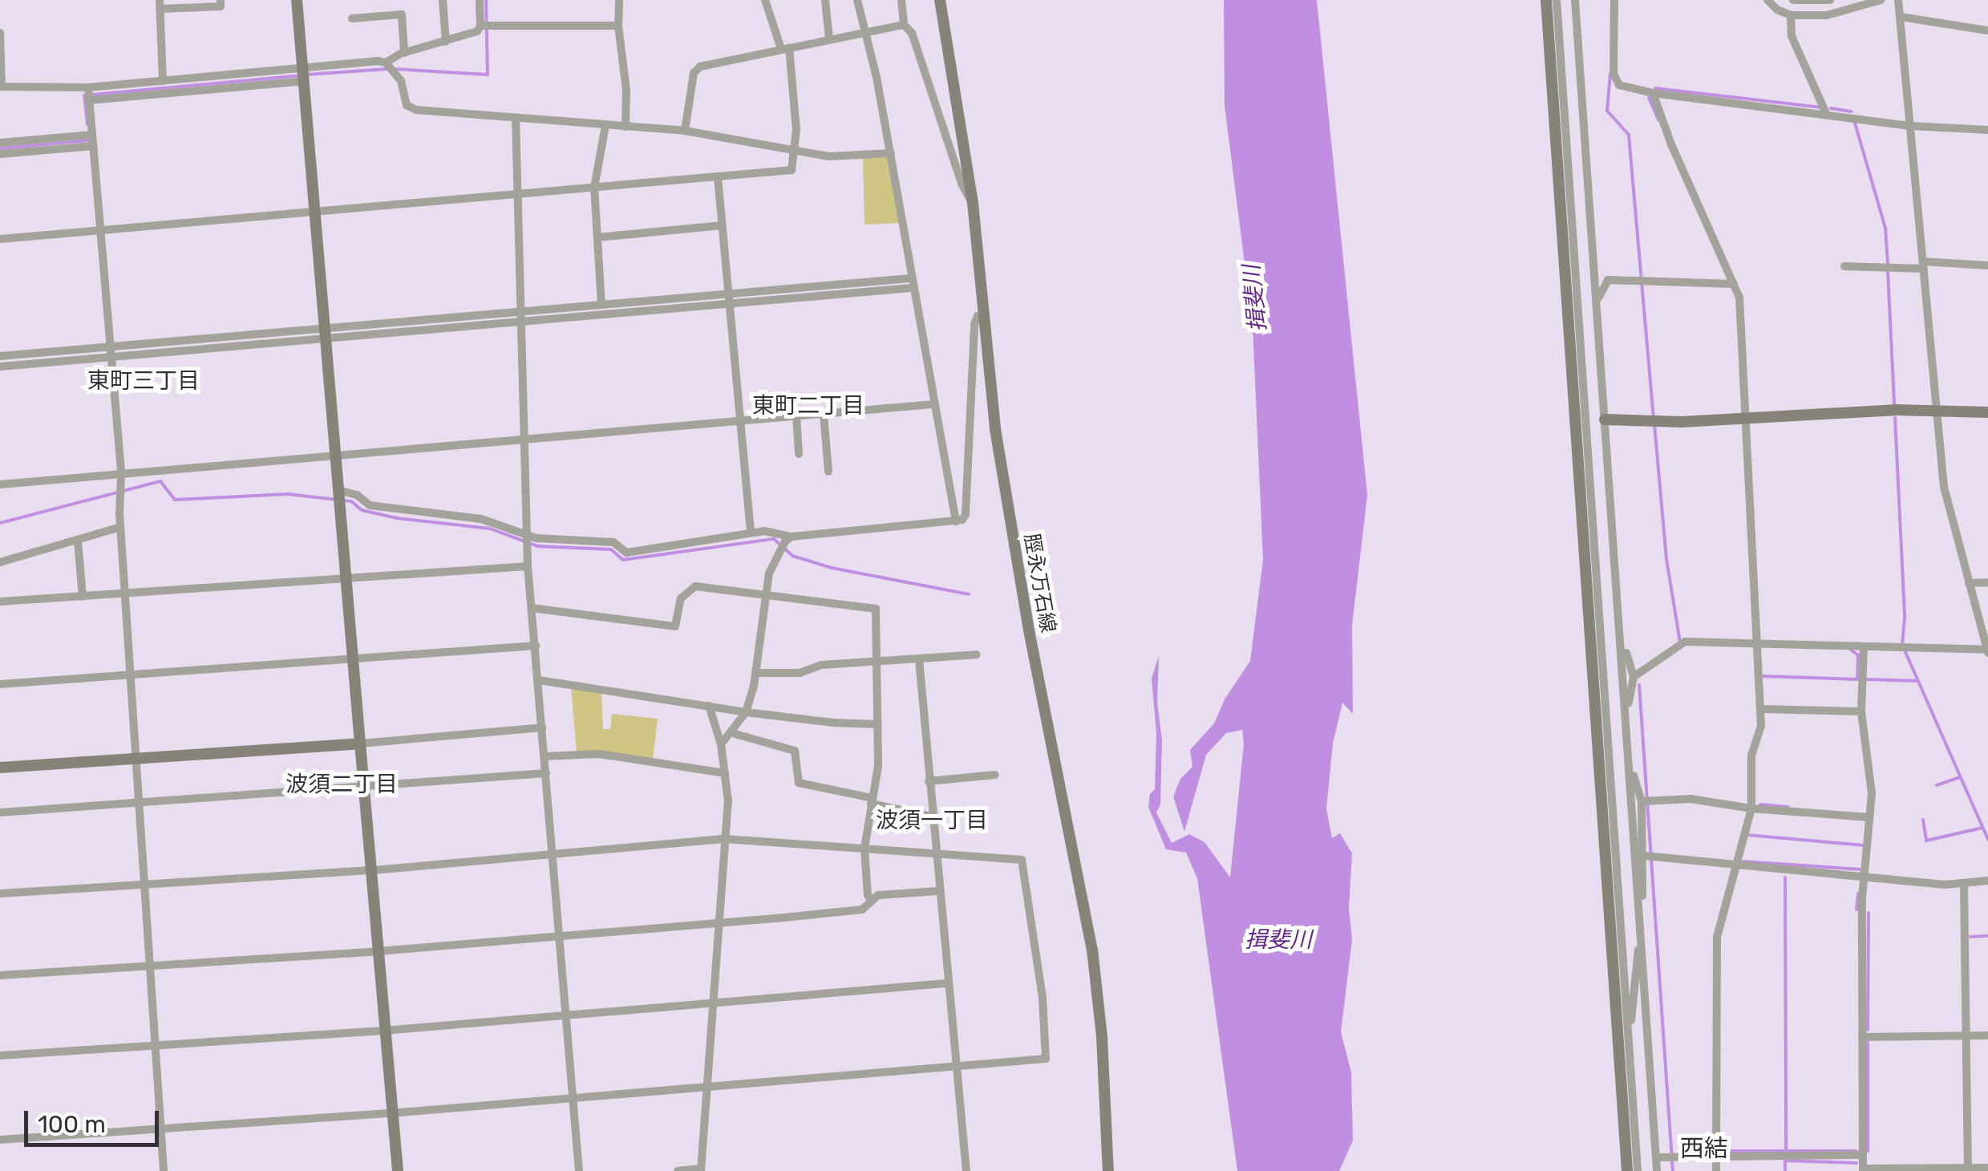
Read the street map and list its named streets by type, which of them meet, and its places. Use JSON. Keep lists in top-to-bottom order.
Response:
{
  "streets": {
    "street": ["脛永万石線"]
  },
  "districts": [
    "東町三丁目",
    "東町二丁目",
    "波須二丁目",
    "波須一丁目",
    "西結"
  ],
  "water": ["揖斐川"],
  "scale_bar": "100 m"
}
